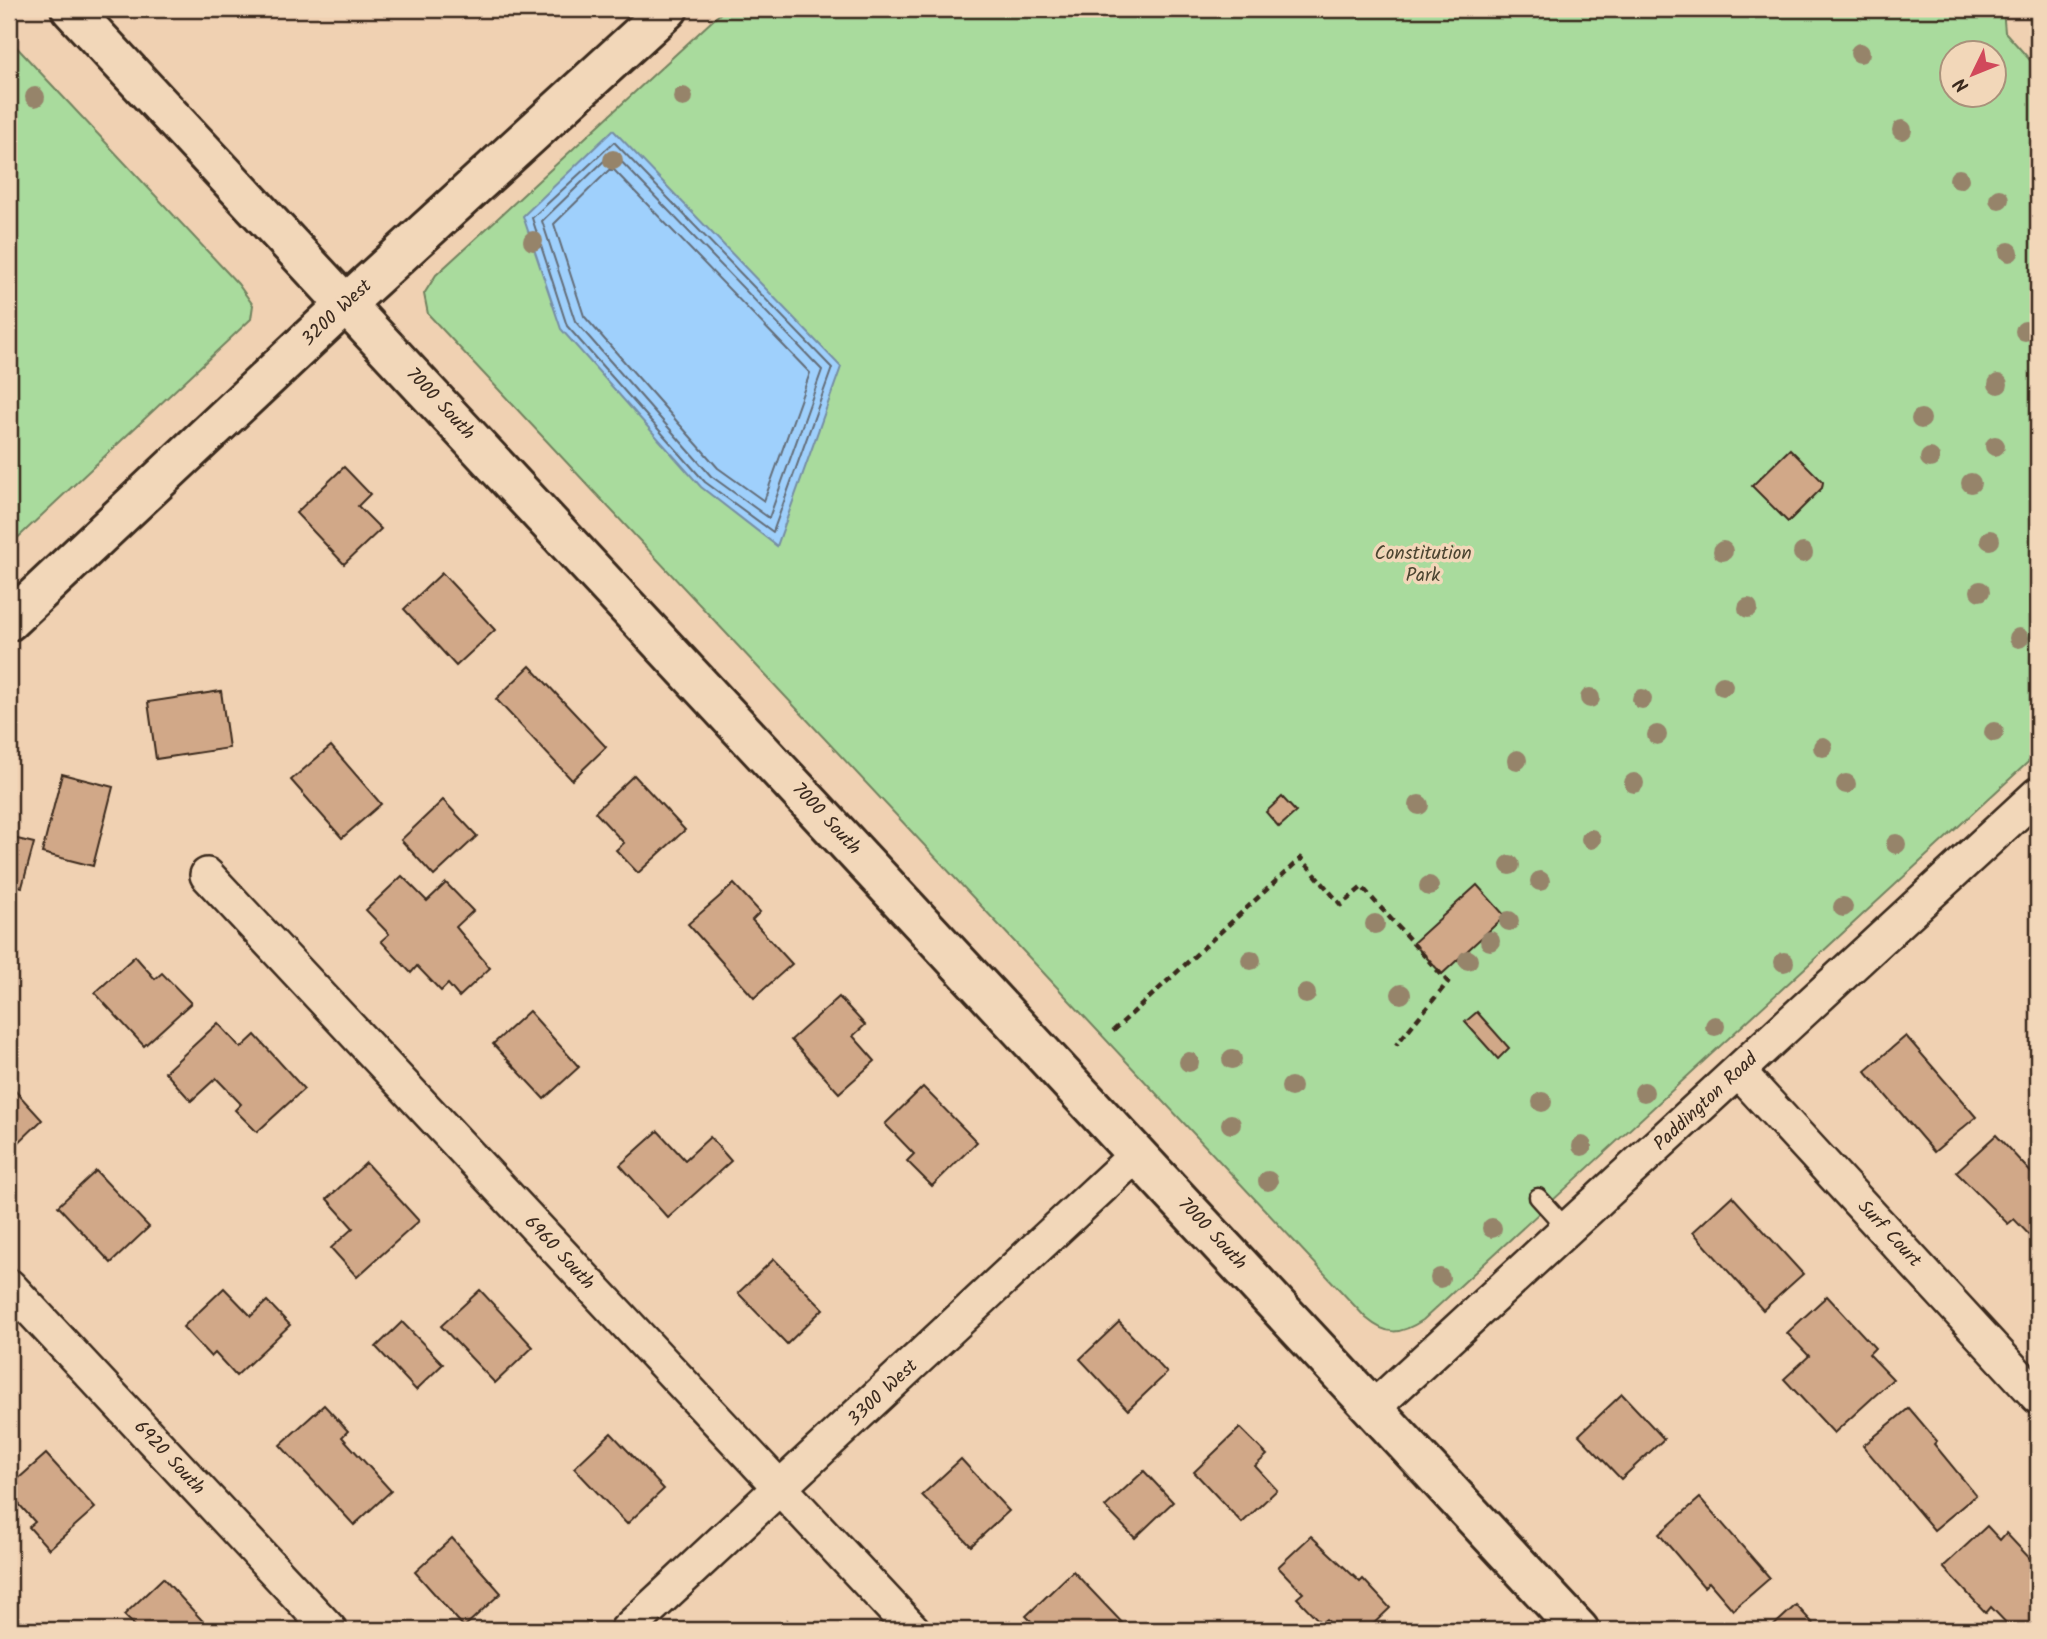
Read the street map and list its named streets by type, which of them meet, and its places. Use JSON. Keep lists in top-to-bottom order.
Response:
{
  "streets": {
    "main road": ["3200 West", "7000 South"],
    "street": [
      "Paddington Road",
      "Surf Court",
      "6960 South",
      "3300 West",
      "6920 South"
    ]
  },
  "crossings": [
    ["3200 West", "7000 South"],
    ["7000 South", "Paddington Road"],
    ["7000 South", "3300 West"],
    ["Paddington Road", "Surf Court"],
    ["6960 South", "3300 West"]
  ],
  "parks": ["Constitution Park"],
  "north": "bottom left"
}
